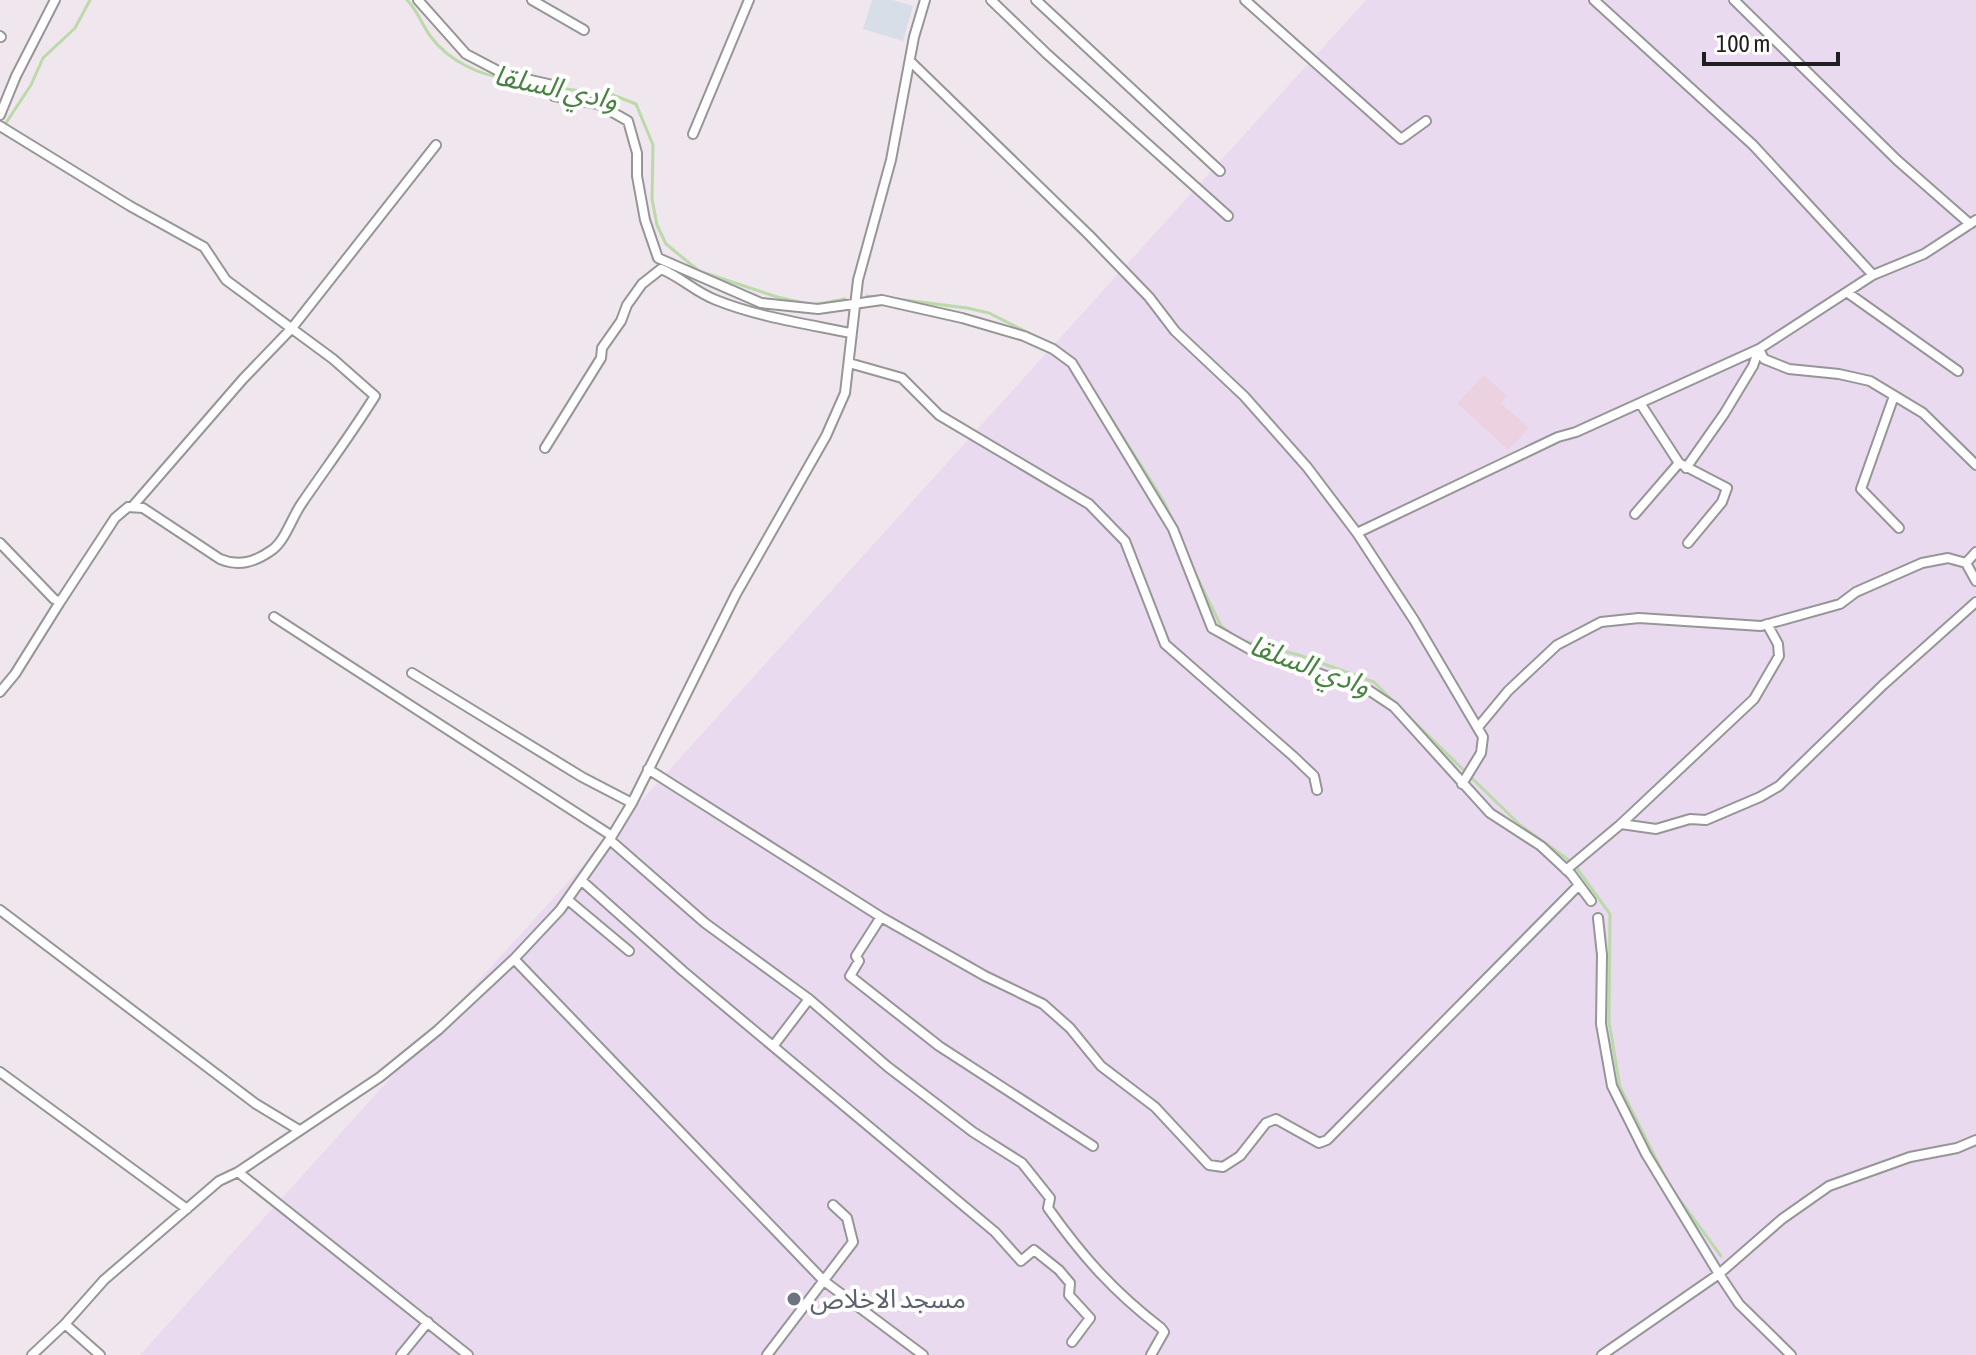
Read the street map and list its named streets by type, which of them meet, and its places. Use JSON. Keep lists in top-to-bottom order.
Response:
{
  "water": ["وادي السلقا"],
  "places": ["مسجد الاخلاص"],
  "scale_bar": "100 m"
}
